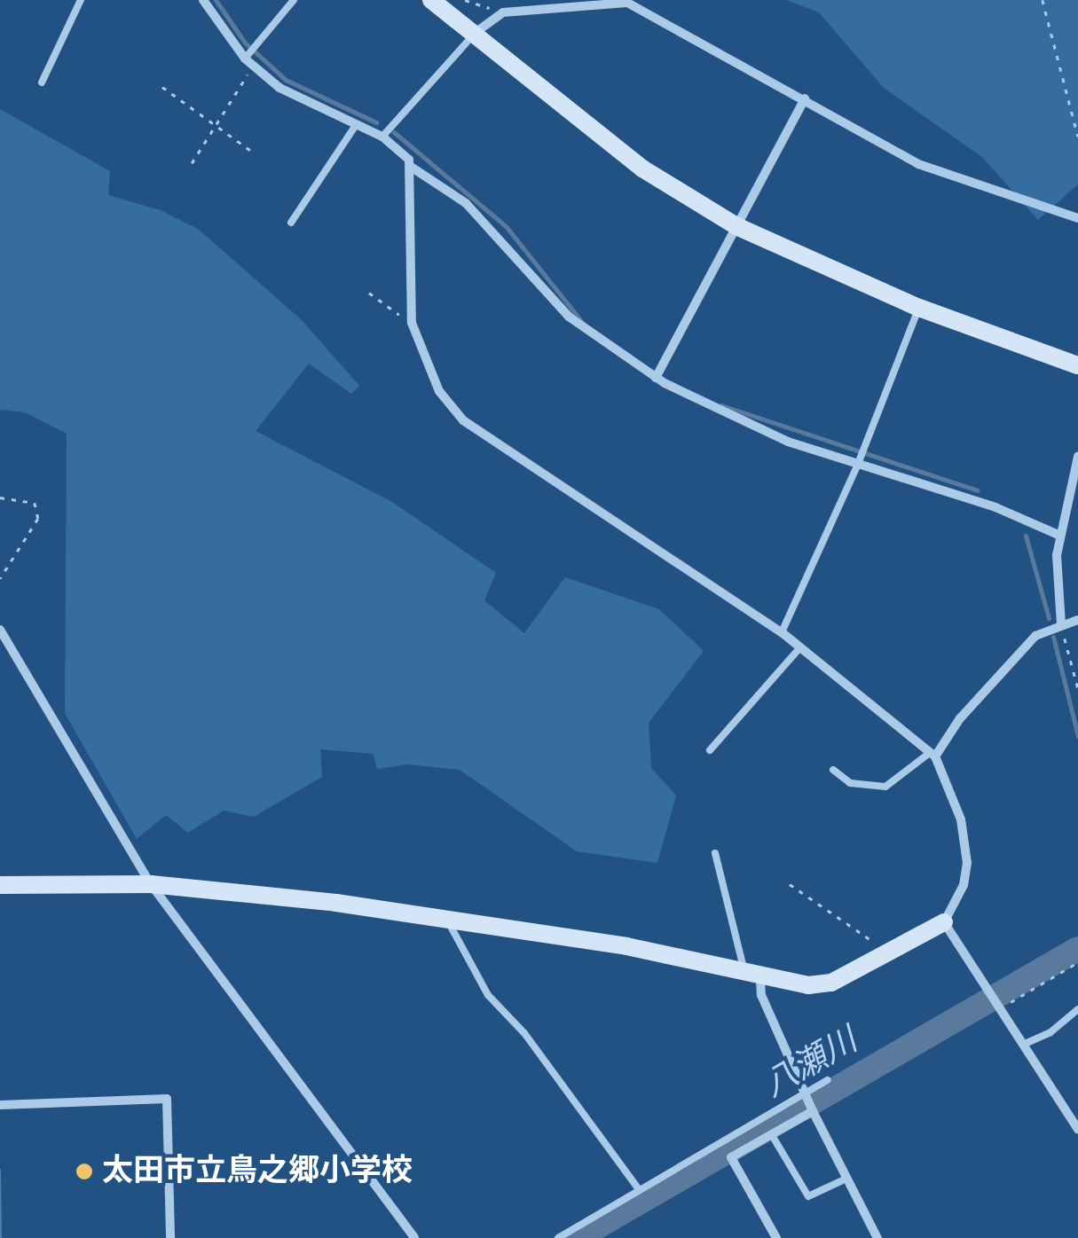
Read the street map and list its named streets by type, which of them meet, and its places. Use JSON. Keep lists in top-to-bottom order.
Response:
{
  "water": ["八瀬川"],
  "places": ["太田市立鳥之郷小学校"]
}
